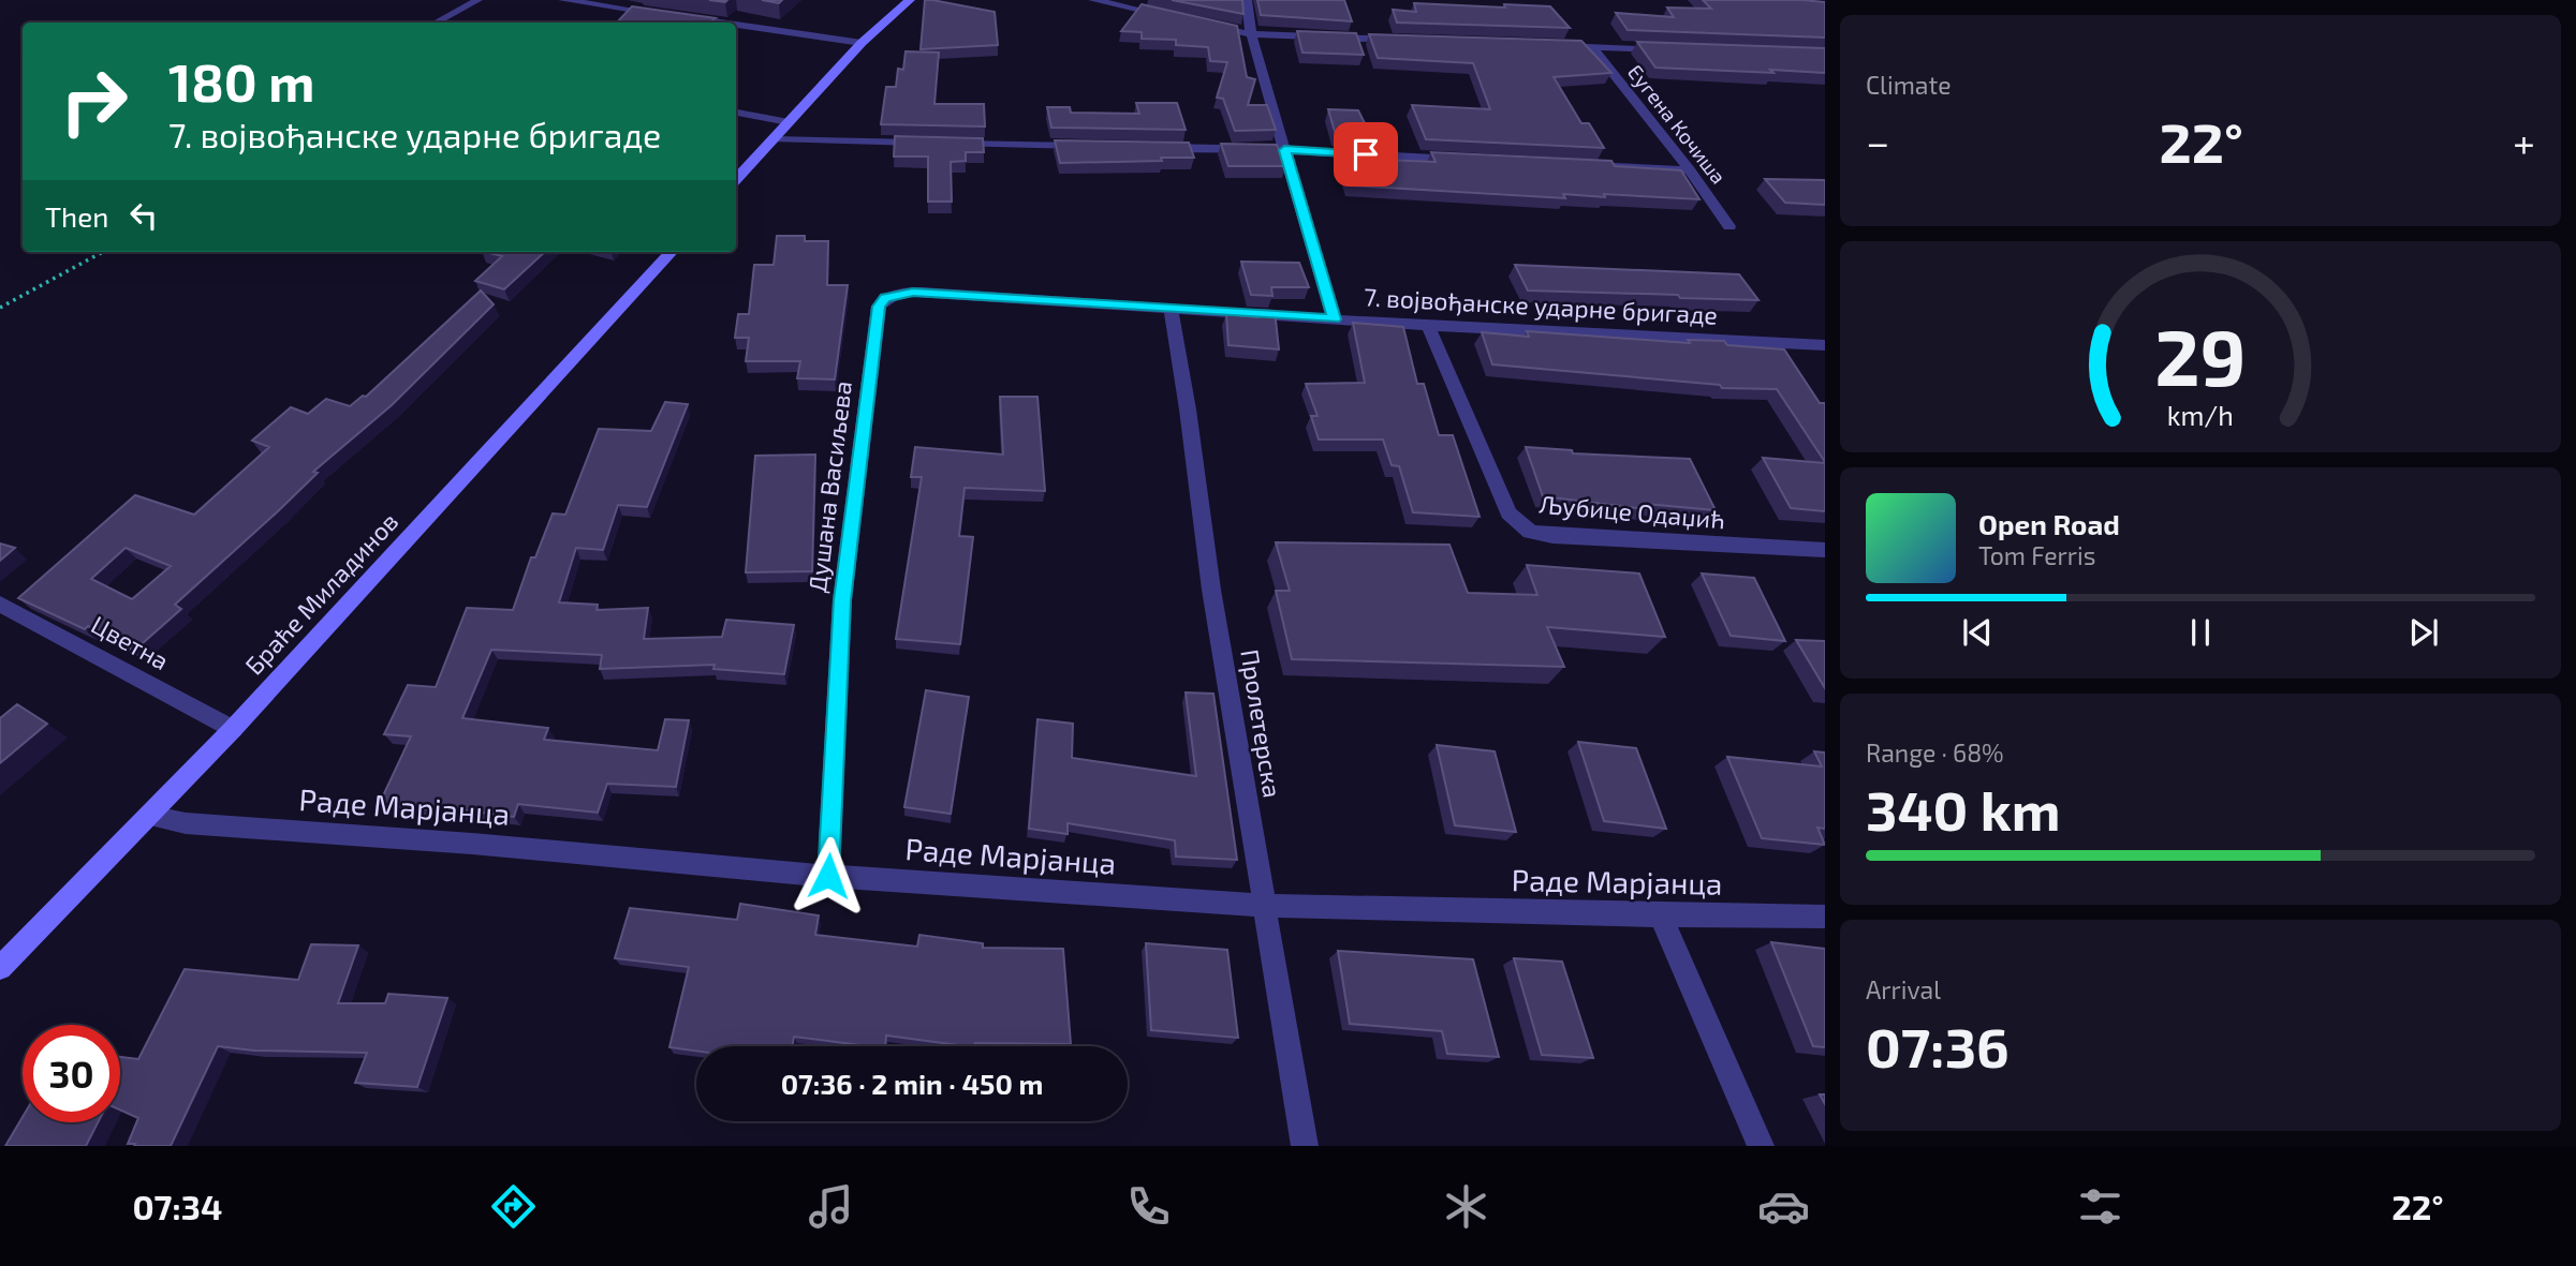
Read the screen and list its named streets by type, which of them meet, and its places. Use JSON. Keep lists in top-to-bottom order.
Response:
{
  "streets": {
    "main road": ["Браће Миладинов"],
    "street": [
      "Еугена Кочиша",
      "7. војвођанске ударне бригаде",
      "Душана Васиљева",
      "Љубице Одаџић",
      "Цветна",
      "Пролетерска",
      "Раде Марјанца"
    ]
  },
  "crossings": [
    ["7. војвођанске ударне бригаде", "Душана Васиљева"],
    ["7. војвођанске ударне бригаде", "Љубице Одаџић"],
    ["7. војвођанске ударне бригаде", "Пролетерска"],
    ["Душана Васиљева", "Раде Марјанца"],
    ["Браће Миладинов", "Цветна"],
    ["Браће Миладинов", "Раде Марјанца"],
    ["Пролетерска", "Раде Марјанца"]
  ],
  "page": {
    "tile": [
      "Climate",
      ["Range · 68%", "340 km"],
      ["Arrival", "07:36"]
    ],
    "turn": ["180 m", "7. војвођанске ударне бригаде"],
    "heat": ["−", "22°", "+"],
    "then": "Then",
    "song": ["Open Road", "Tom Ferris"],
    "limit": "30",
    "trip": "07:36 · 2 min · 450 m",
    "tabs": ["07:34", "22°"],
    "gauge": ["29", "km/h"]
  }
}
